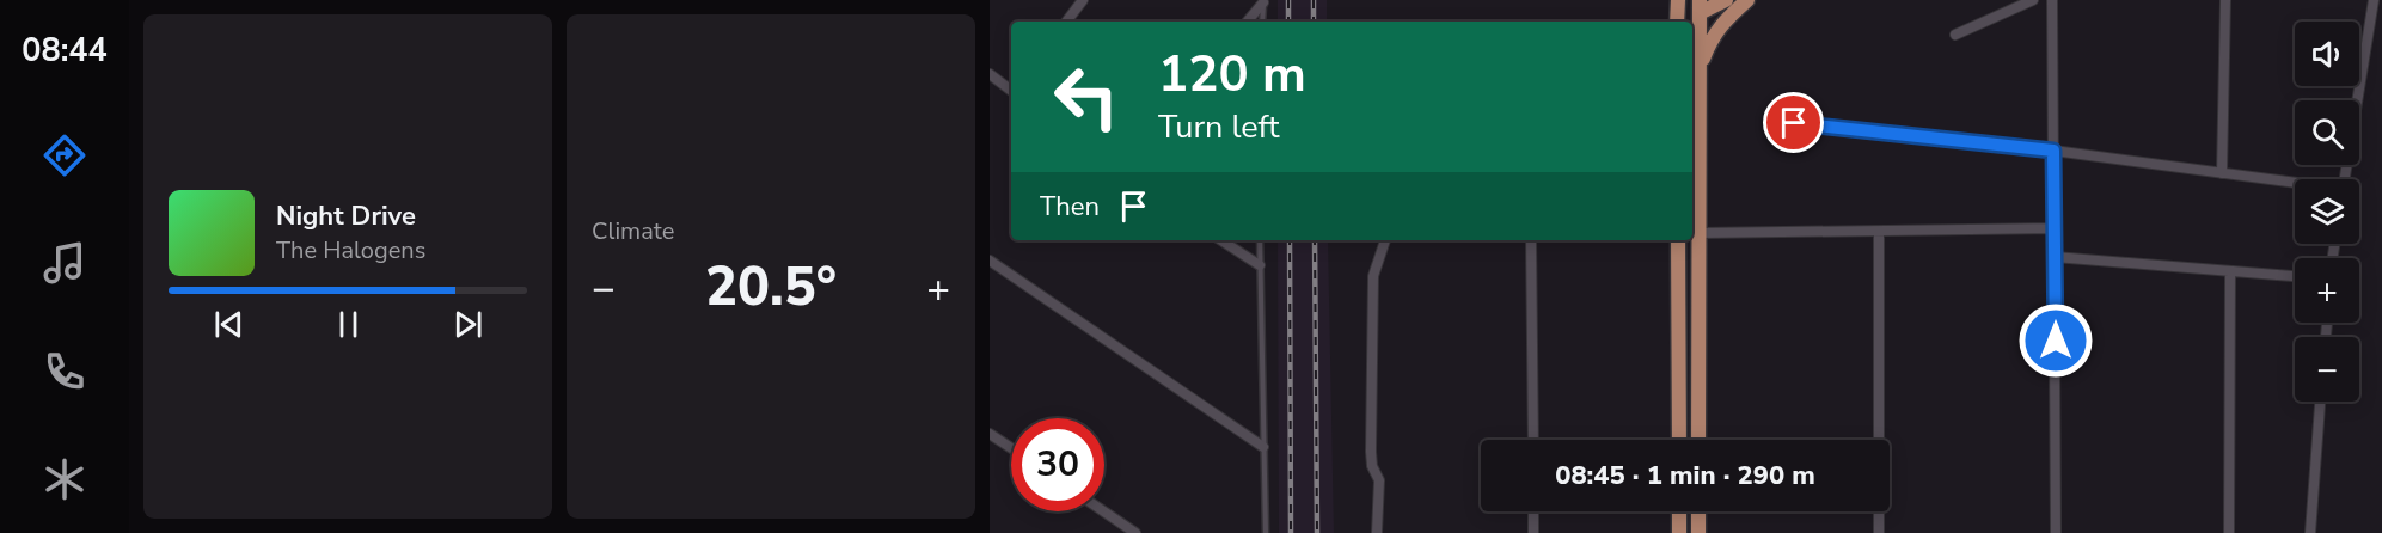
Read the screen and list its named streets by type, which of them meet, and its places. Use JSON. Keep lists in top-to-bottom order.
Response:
{
  "page": {
    "tabs": "08:44",
    "tile": "Climate",
    "map_buttons": ["+", "−"],
    "turn": ["120 m", "Turn left"],
    "then": "Then",
    "song": ["Night Drive", "The Halogens"],
    "heat": ["−", "20.5°", "+"],
    "limit": "30",
    "trip": "08:45 · 1 min · 290 m"
  }
}
